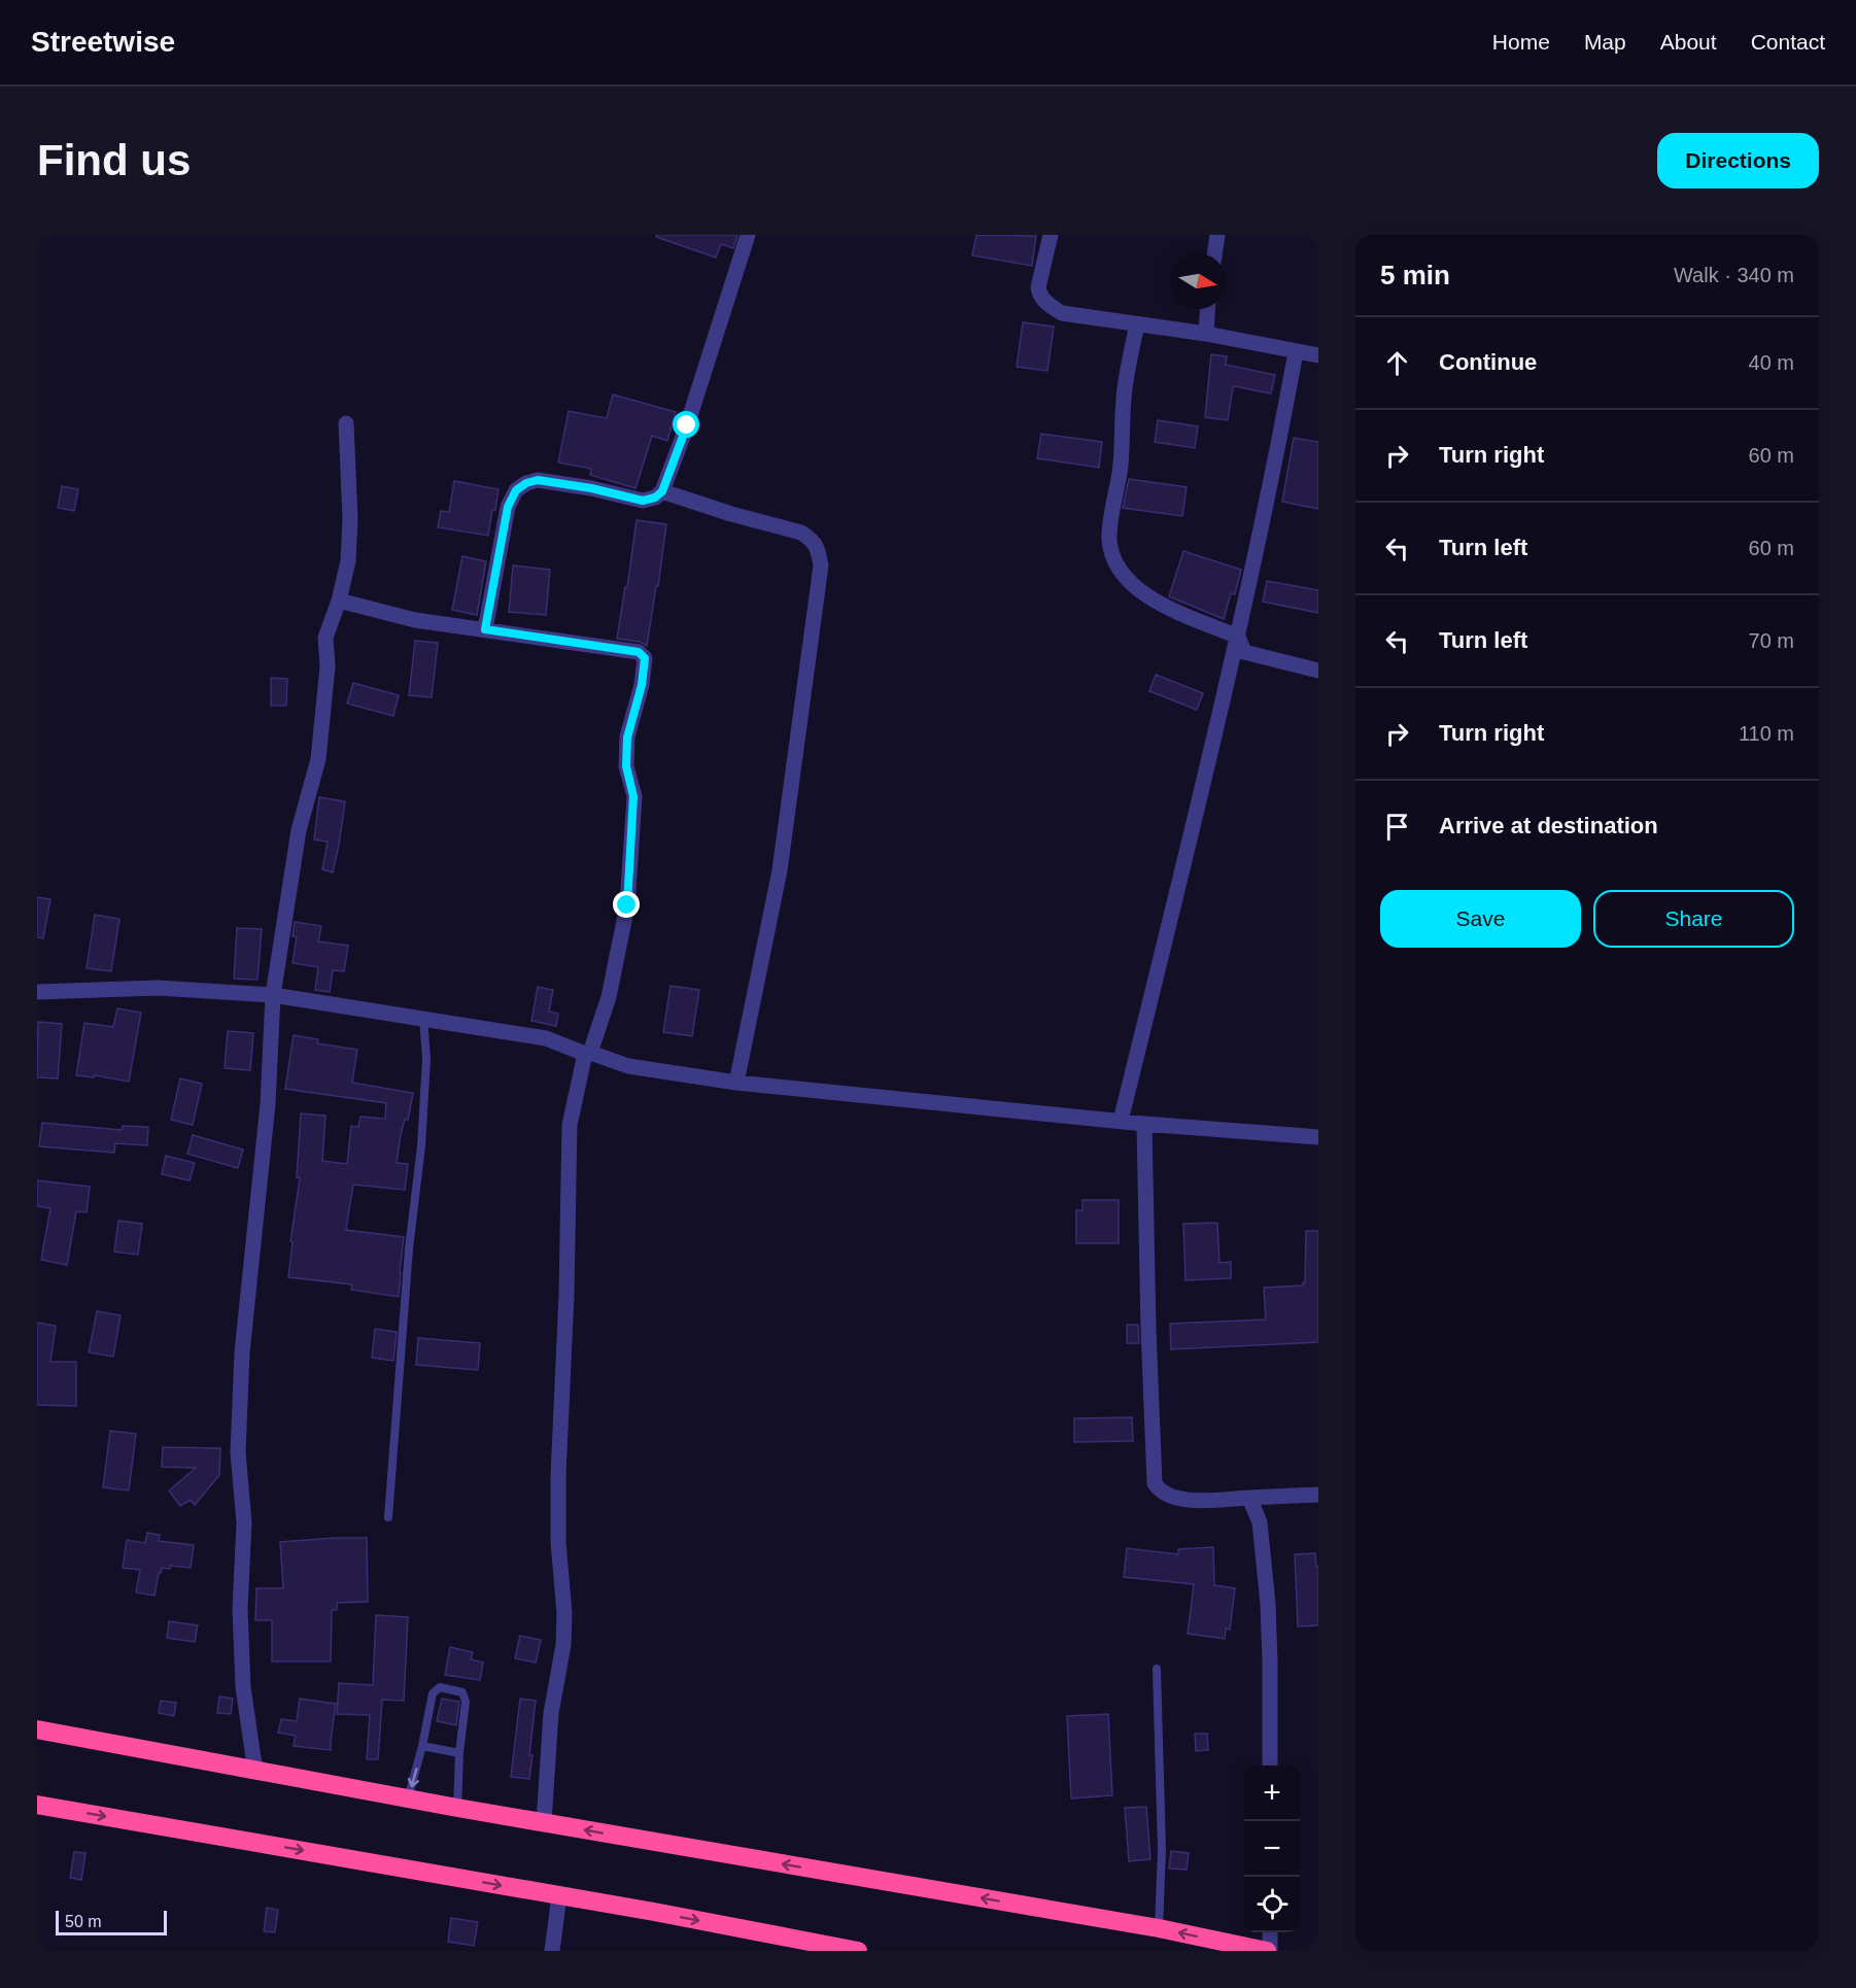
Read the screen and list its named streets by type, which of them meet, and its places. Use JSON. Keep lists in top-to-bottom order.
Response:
{
  "scale_bar": "50 m",
  "north": "right",
  "page": {
    "header": "Streetwise",
    "nav": [
      "Home",
      "Map",
      "About",
      "Contact"
    ],
    "buttons": [
      "Directions",
      ["Save", "Share"]
    ],
    "title": "Find us",
    "heading": ["5 min", "Walk · 340 m"],
    "list": [
      ["Continue", "40 m"],
      ["Turn right", "60 m"],
      ["Turn left", "60 m"],
      ["Turn left", "70 m"],
      ["Turn right", "110 m"],
      "Arrive at destination"
    ],
    "map_buttons": ["+", "−"],
    "scale": "50 m"
  }
}
